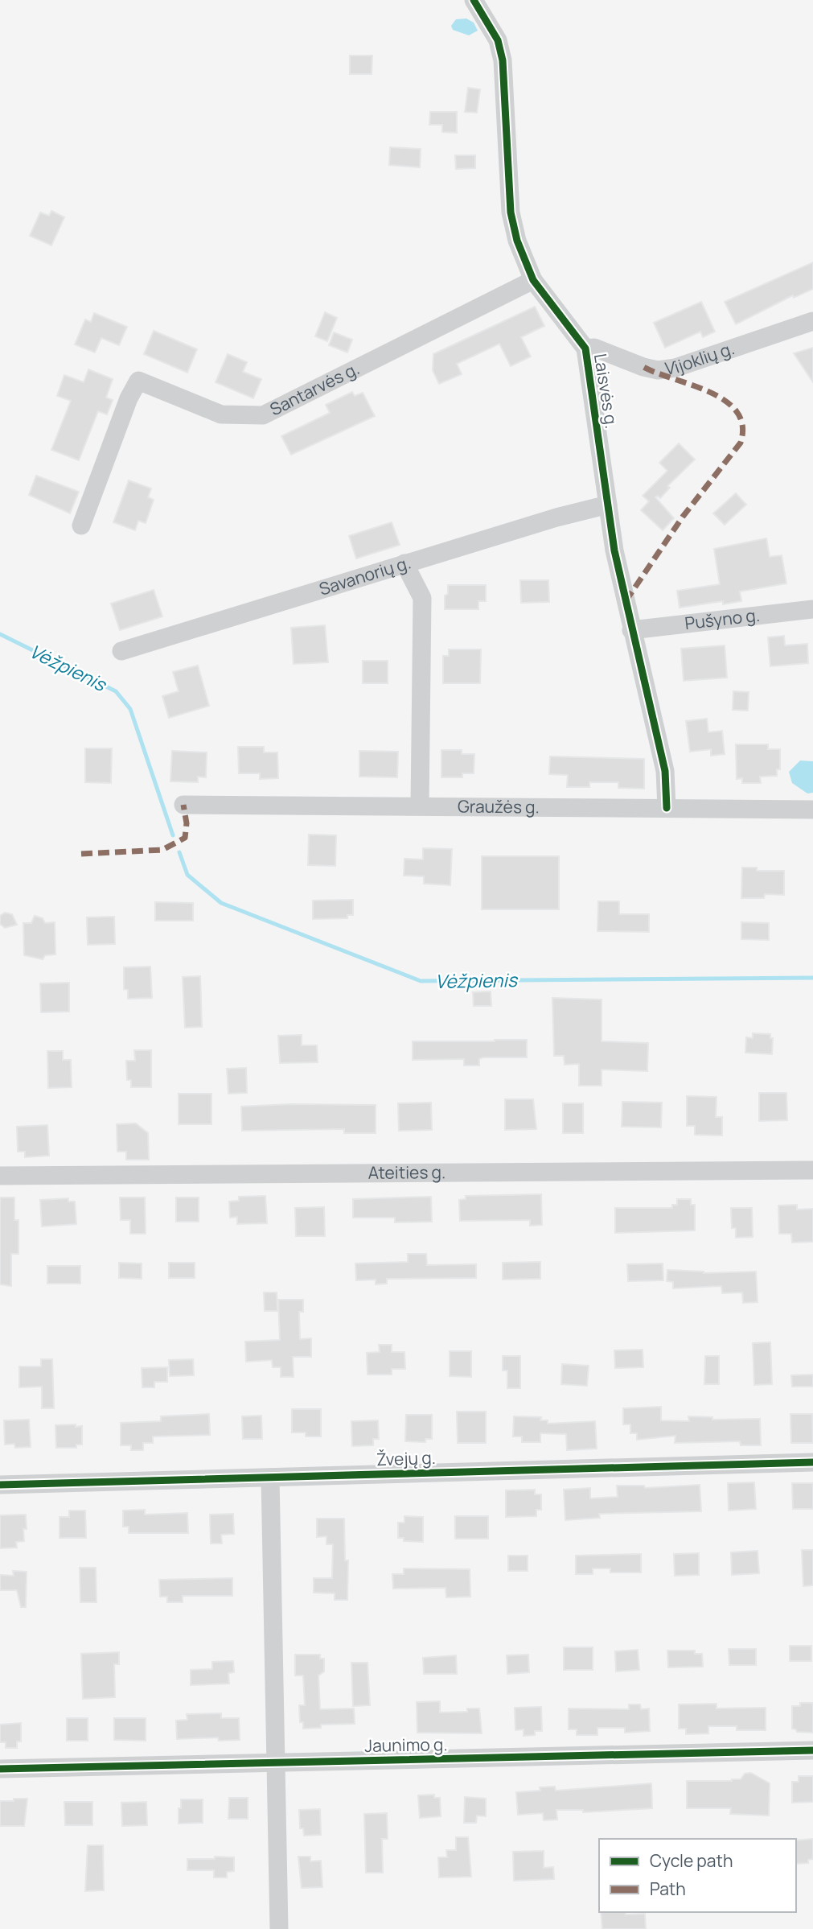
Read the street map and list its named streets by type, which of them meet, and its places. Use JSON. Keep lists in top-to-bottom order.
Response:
{
  "streets": {
    "street": [
      "Vijoklių g.",
      "Santarvės g.",
      "Laisvės g.",
      "Savanorių g.",
      "Pušyno g.",
      "Graužės g.",
      "Ateities g.",
      "Žvejų g.",
      "Jaunimo g."
    ]
  },
  "crossings": [
    ["Vijoklių g.", "Laisvės g."],
    ["Santarvės g.", "Laisvės g."],
    ["Laisvės g.", "Pušyno g."],
    ["Laisvės g.", "Graužės g."],
    ["Savanorių g.", "Graužės g."]
  ],
  "water": ["Vėžpienis"],
  "legend": ["Cycle path", "Path"]
}
